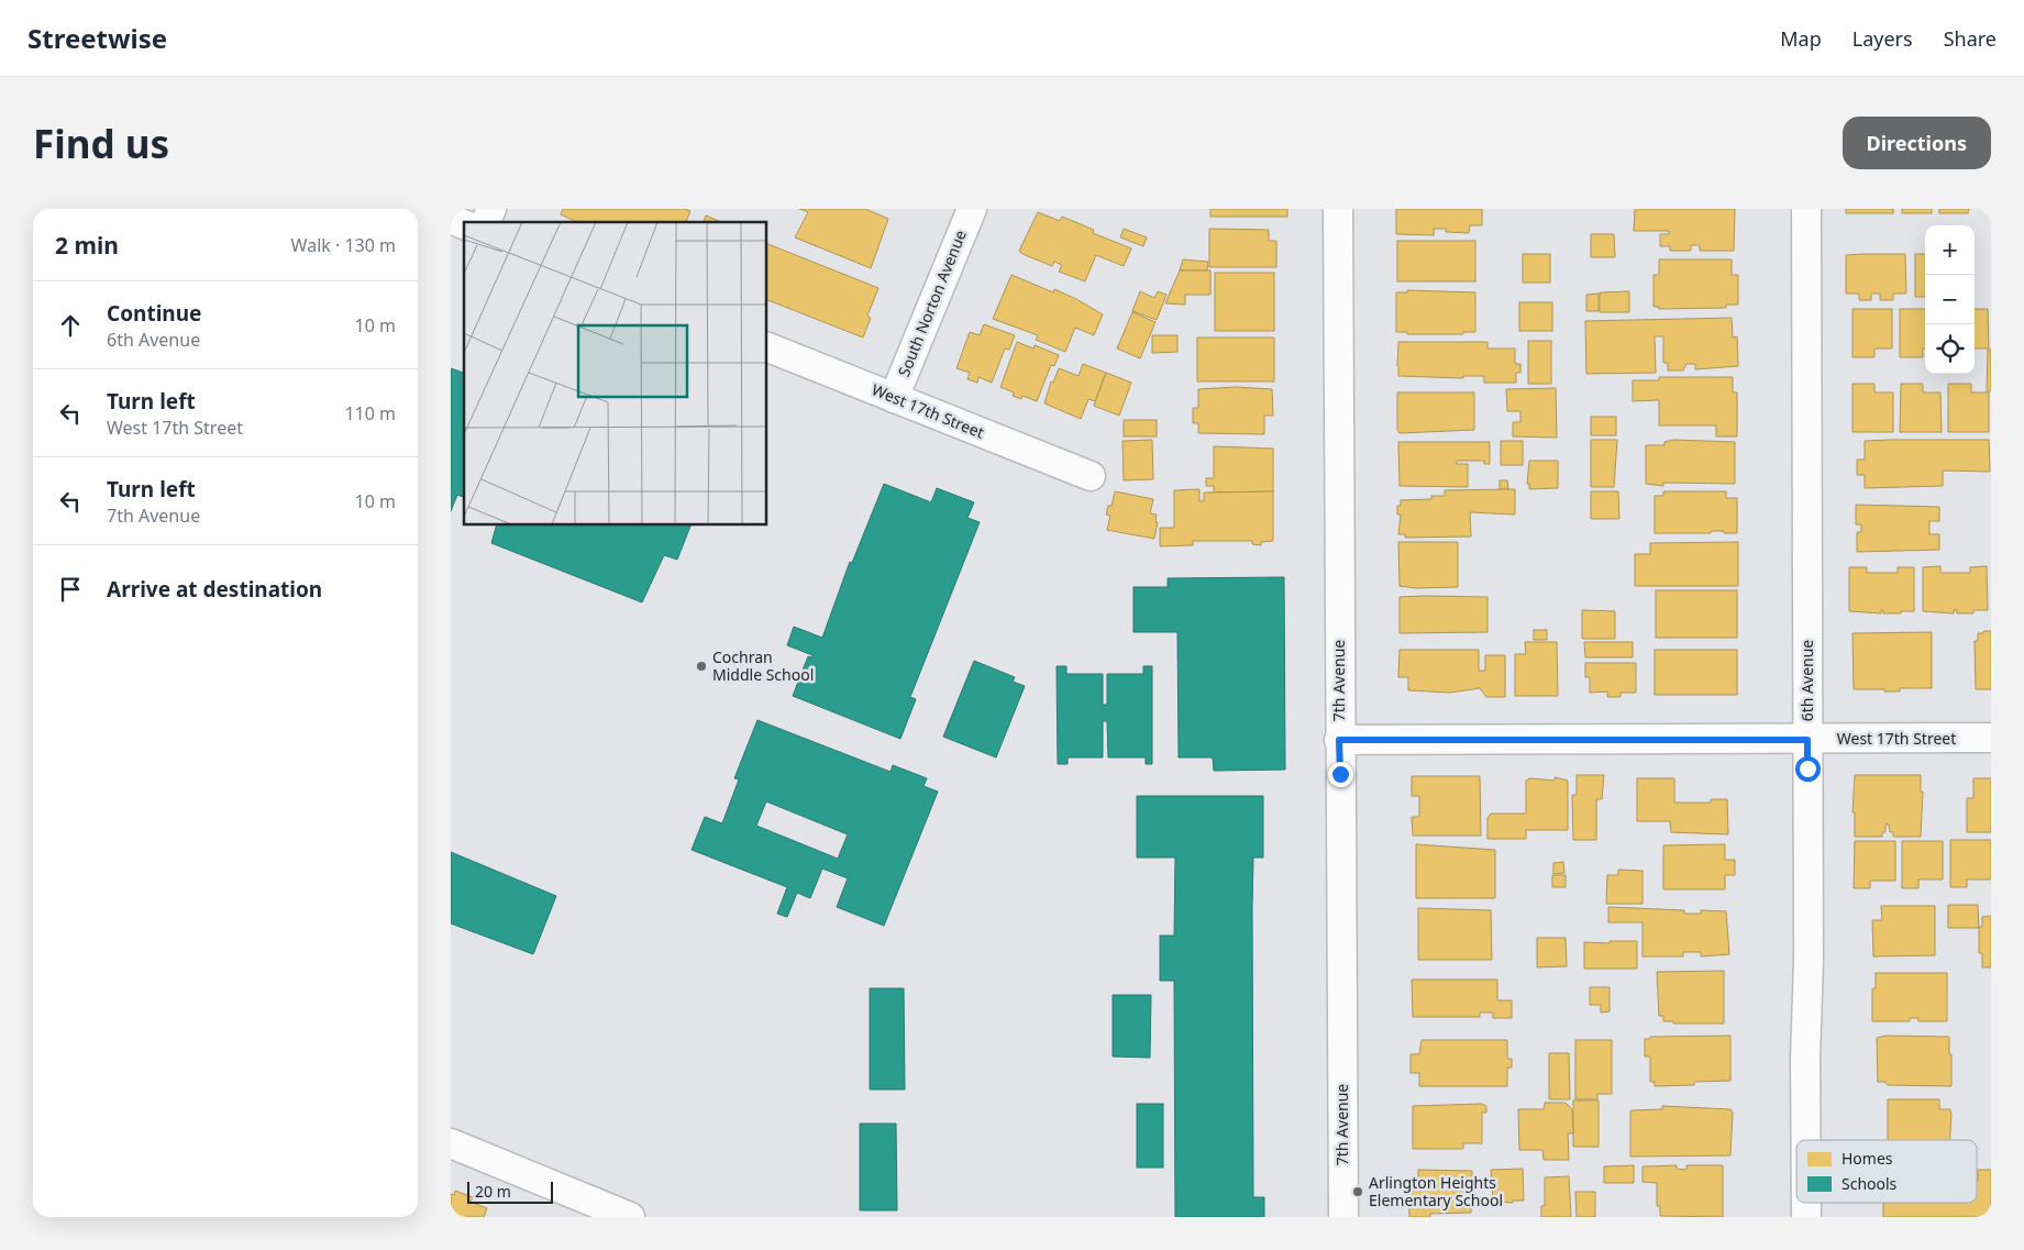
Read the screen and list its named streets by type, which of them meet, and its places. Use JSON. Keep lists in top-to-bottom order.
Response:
{
  "streets": {
    "street": [
      "South Norton Avenue",
      "West 17th Street",
      "7th Avenue",
      "6th Avenue"
    ]
  },
  "crossings": [
    ["South Norton Avenue", "West 17th Street"],
    ["West 17th Street", "7th Avenue"],
    ["West 17th Street", "6th Avenue"]
  ],
  "places": ["Cochran Middle School", "Arlington Heights Elementary School"],
  "legend": ["Homes", "Schools"],
  "scale_bar": "20 m",
  "page": {
    "header": "Streetwise",
    "nav": ["Map", "Layers", "Share"],
    "buttons": "Directions",
    "title": "Find us",
    "heading": ["2 min", "Walk · 130 m"],
    "map_buttons": ["+", "−"],
    "list": [
      ["Continue", "6th Avenue", "10 m"],
      ["Turn left", "West 17th Street", "110 m"],
      ["Turn left", "7th Avenue", "10 m"],
      "Arrive at destination"
    ],
    "scale": "20 m"
  }
}
